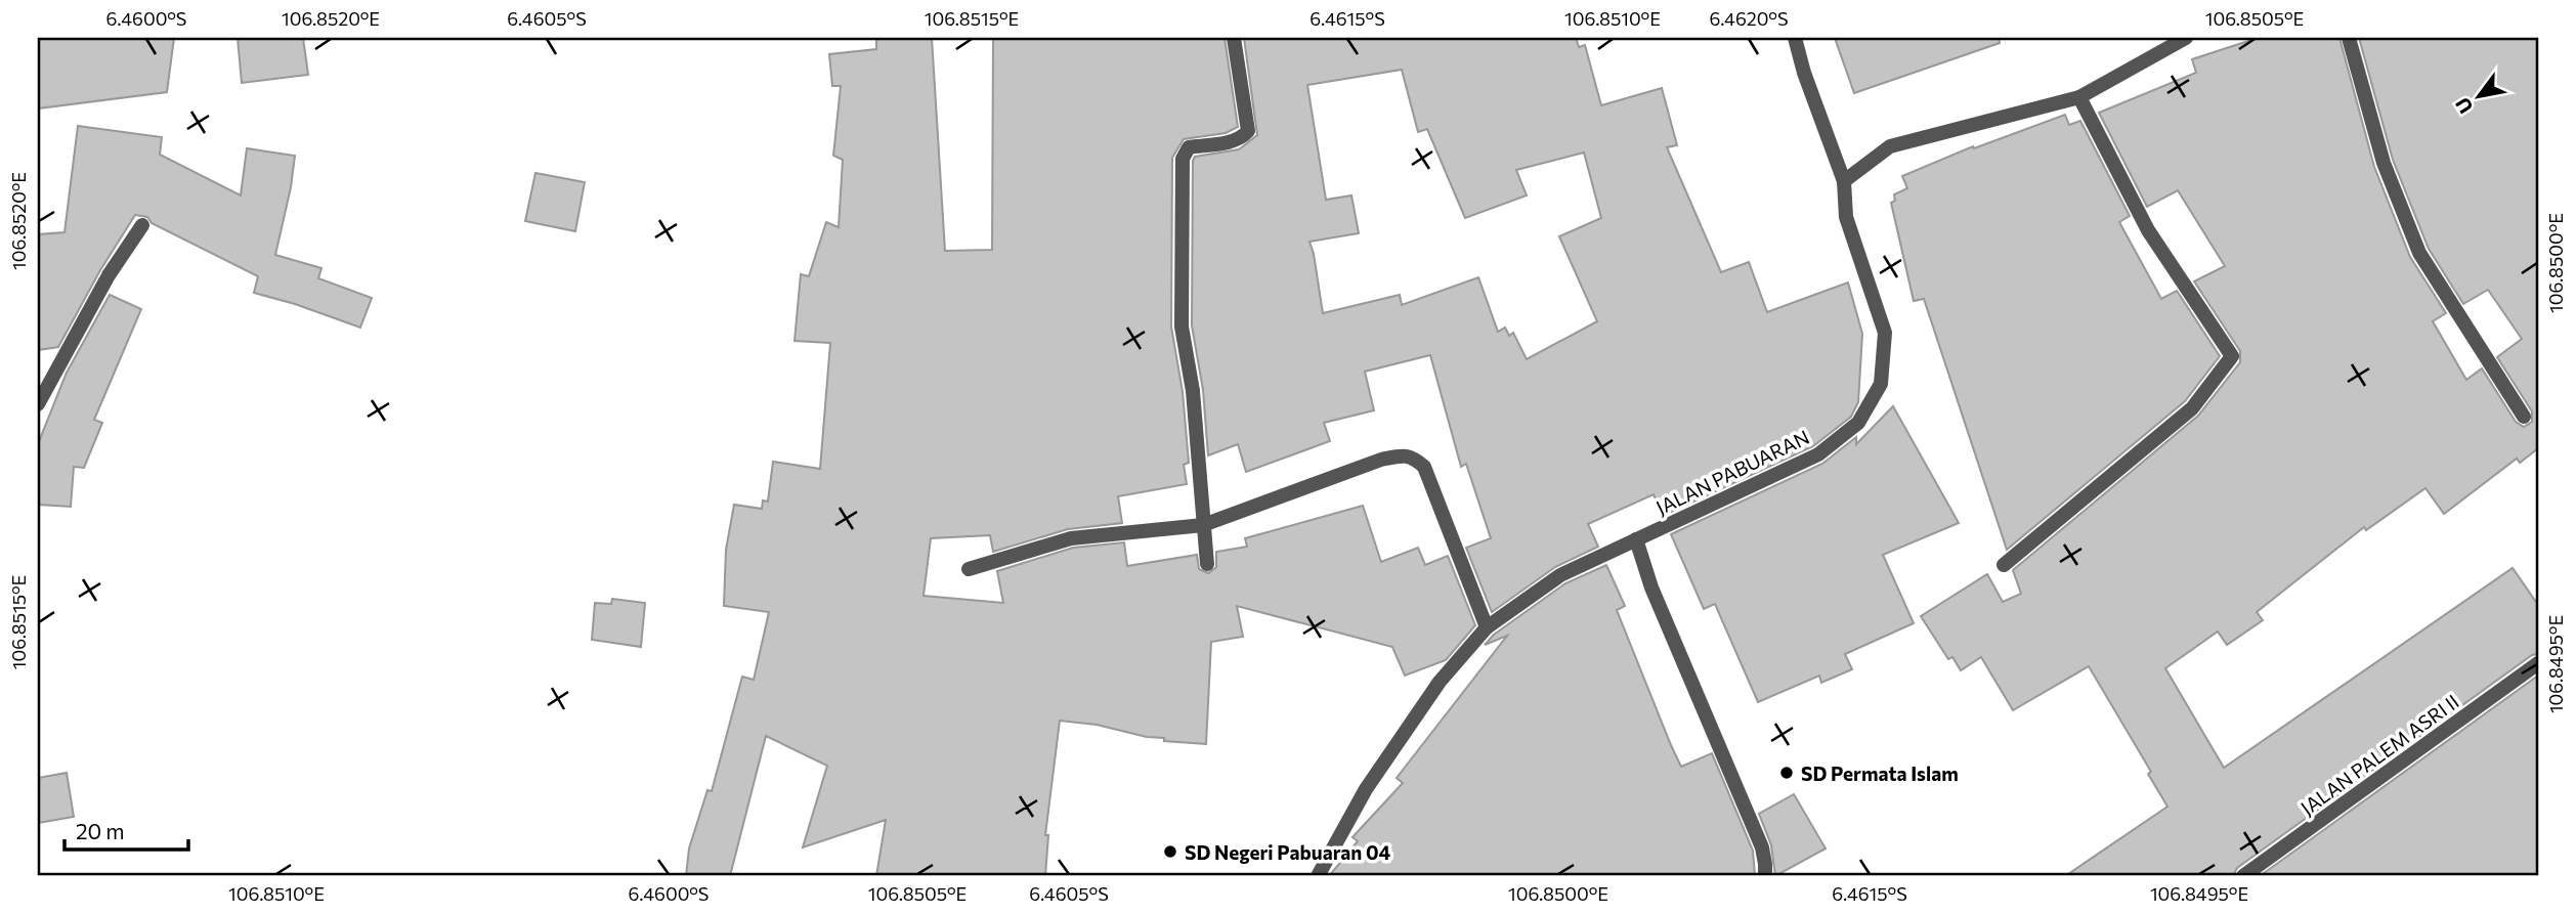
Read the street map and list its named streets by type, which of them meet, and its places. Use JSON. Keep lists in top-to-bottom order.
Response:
{
  "streets": {
    "street": ["JALAN PABUARAN", "JALAN PALEM ASRI II"]
  },
  "places": ["SD Permata Islam", "SD Negeri Pabuaran 04"],
  "scale_bar": "20 m",
  "north": "bottom left",
  "coordinates": [
    "6.4600°S",
    "106.8520°E",
    "6.4605°S",
    "106.8515°E",
    "6.4615°S",
    "106.8510°E",
    "6.4620°S",
    "106.8505°E",
    "106.8500°E",
    "106.8495°E"
  ]
}
